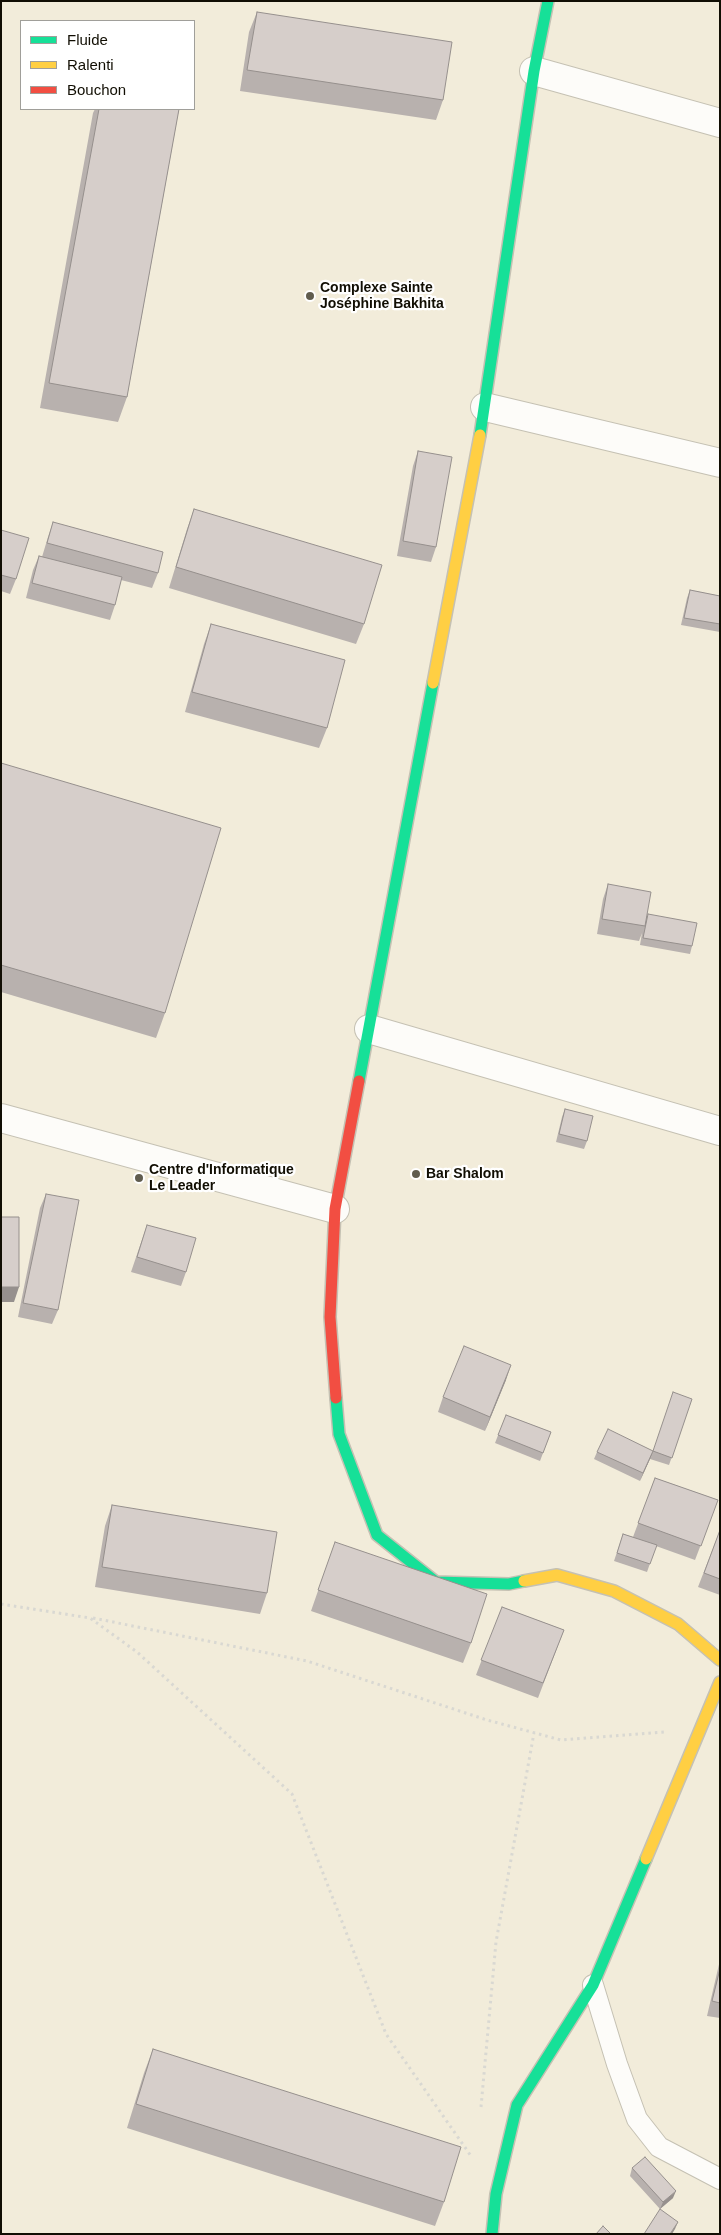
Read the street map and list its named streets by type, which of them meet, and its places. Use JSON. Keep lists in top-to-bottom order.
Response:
{
  "places": ["Complexe Sainte Joséphine Bakhita", "Bar Shalom", "Centre d'Informatique Le Leader"],
  "legend": ["Fluide", "Ralenti", "Bouchon"]
}
